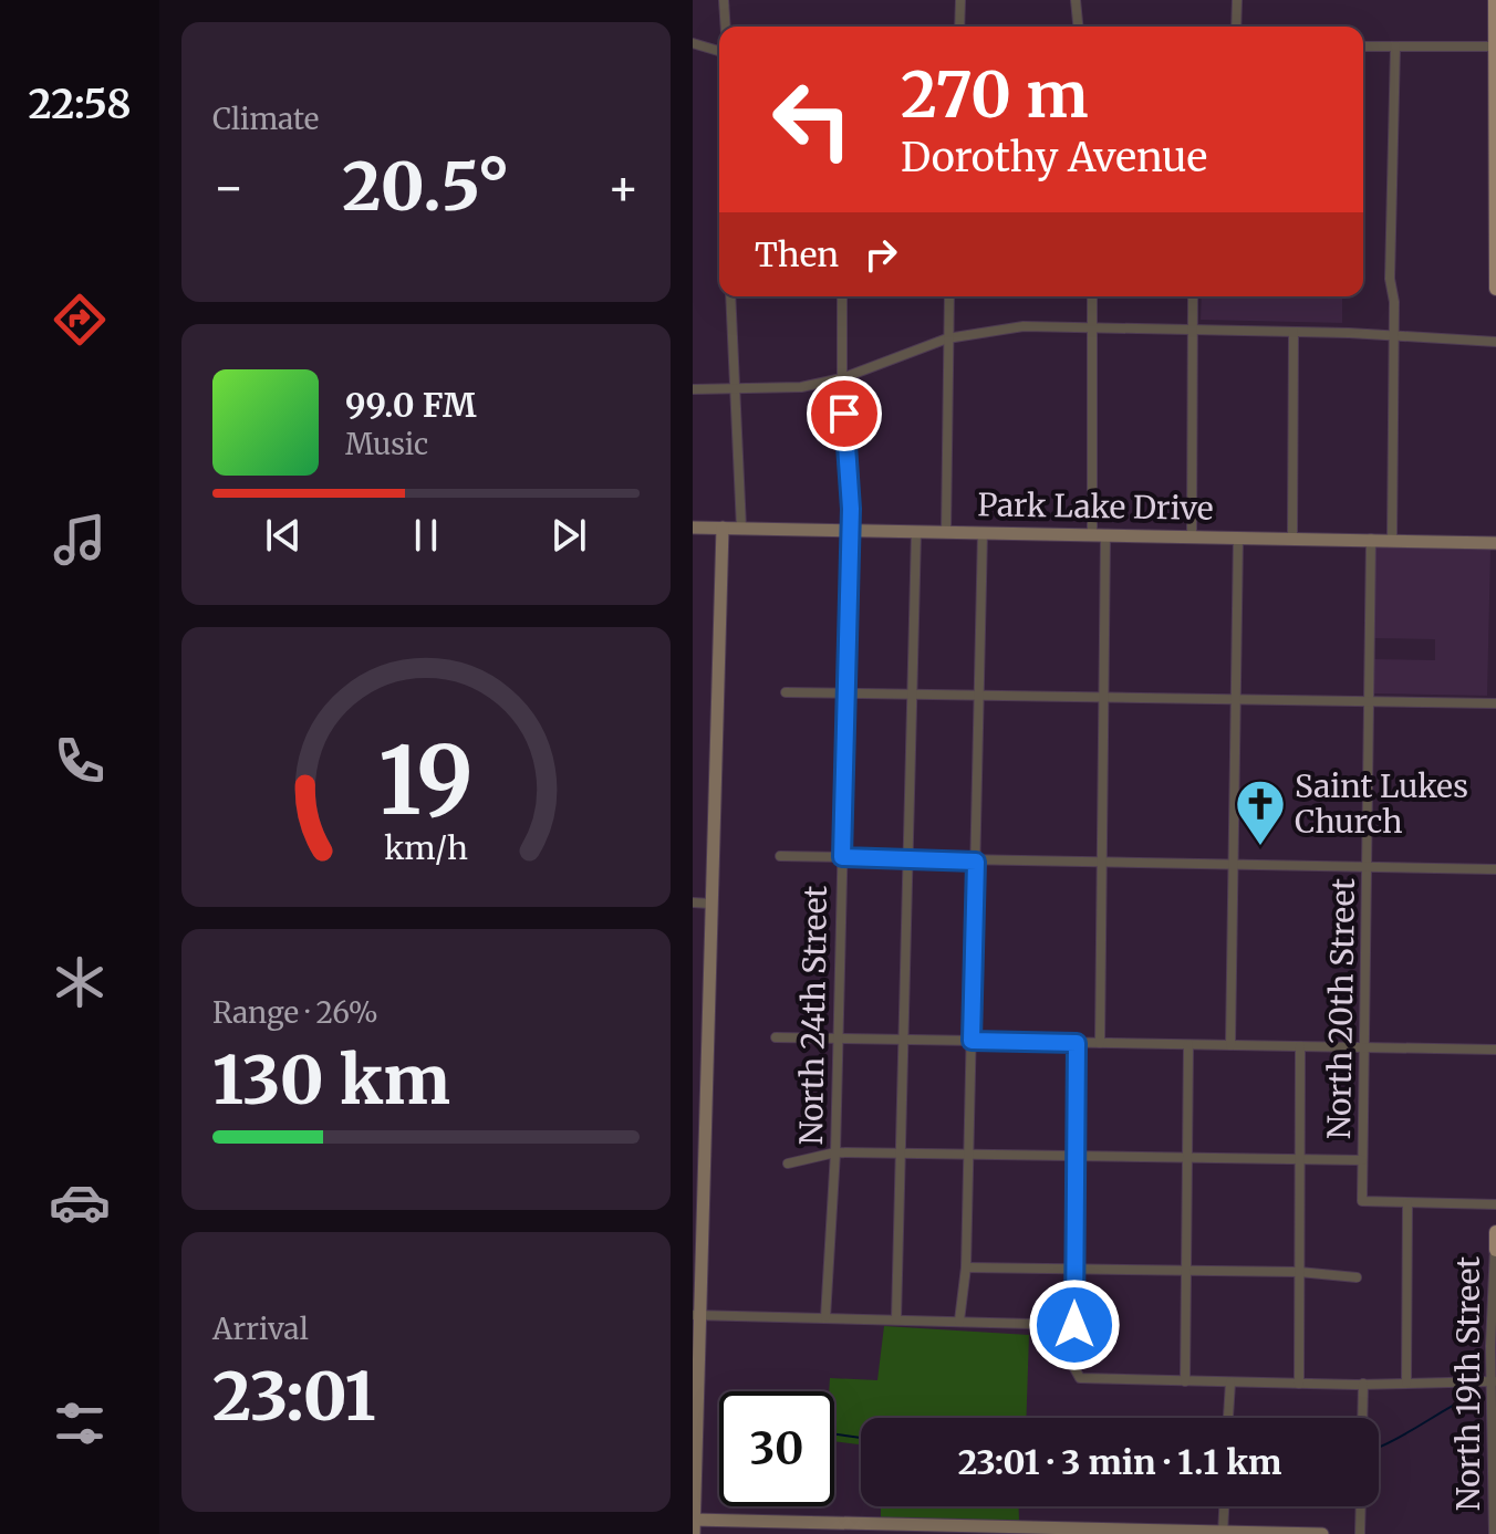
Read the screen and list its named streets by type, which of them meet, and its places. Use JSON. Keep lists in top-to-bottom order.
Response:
{
  "streets": {
    "main road": ["North 19th Street"],
    "street": ["Park Lake Drive", "North 20th Street", "North 24th Street"]
  },
  "crossings": [
    ["Park Lake Drive", "North 20th Street"],
    ["Park Lake Drive", "North 24th Street"]
  ],
  "places": {
    "church": ["Saint Lukes Church"]
  },
  "page": {
    "tabs": "22:58",
    "tile": [
      "Climate",
      ["Range · 26%", "130 km"],
      ["Arrival", "23:01"]
    ],
    "turn": ["270 m", "Dorothy Avenue"],
    "heat": ["−", "20.5°", "+"],
    "then": "Then",
    "song": ["99.0 FM", "Music"],
    "limit": "30",
    "trip": "23:01 · 3 min · 1.1 km",
    "gauge": ["19", "km/h"]
  }
}
